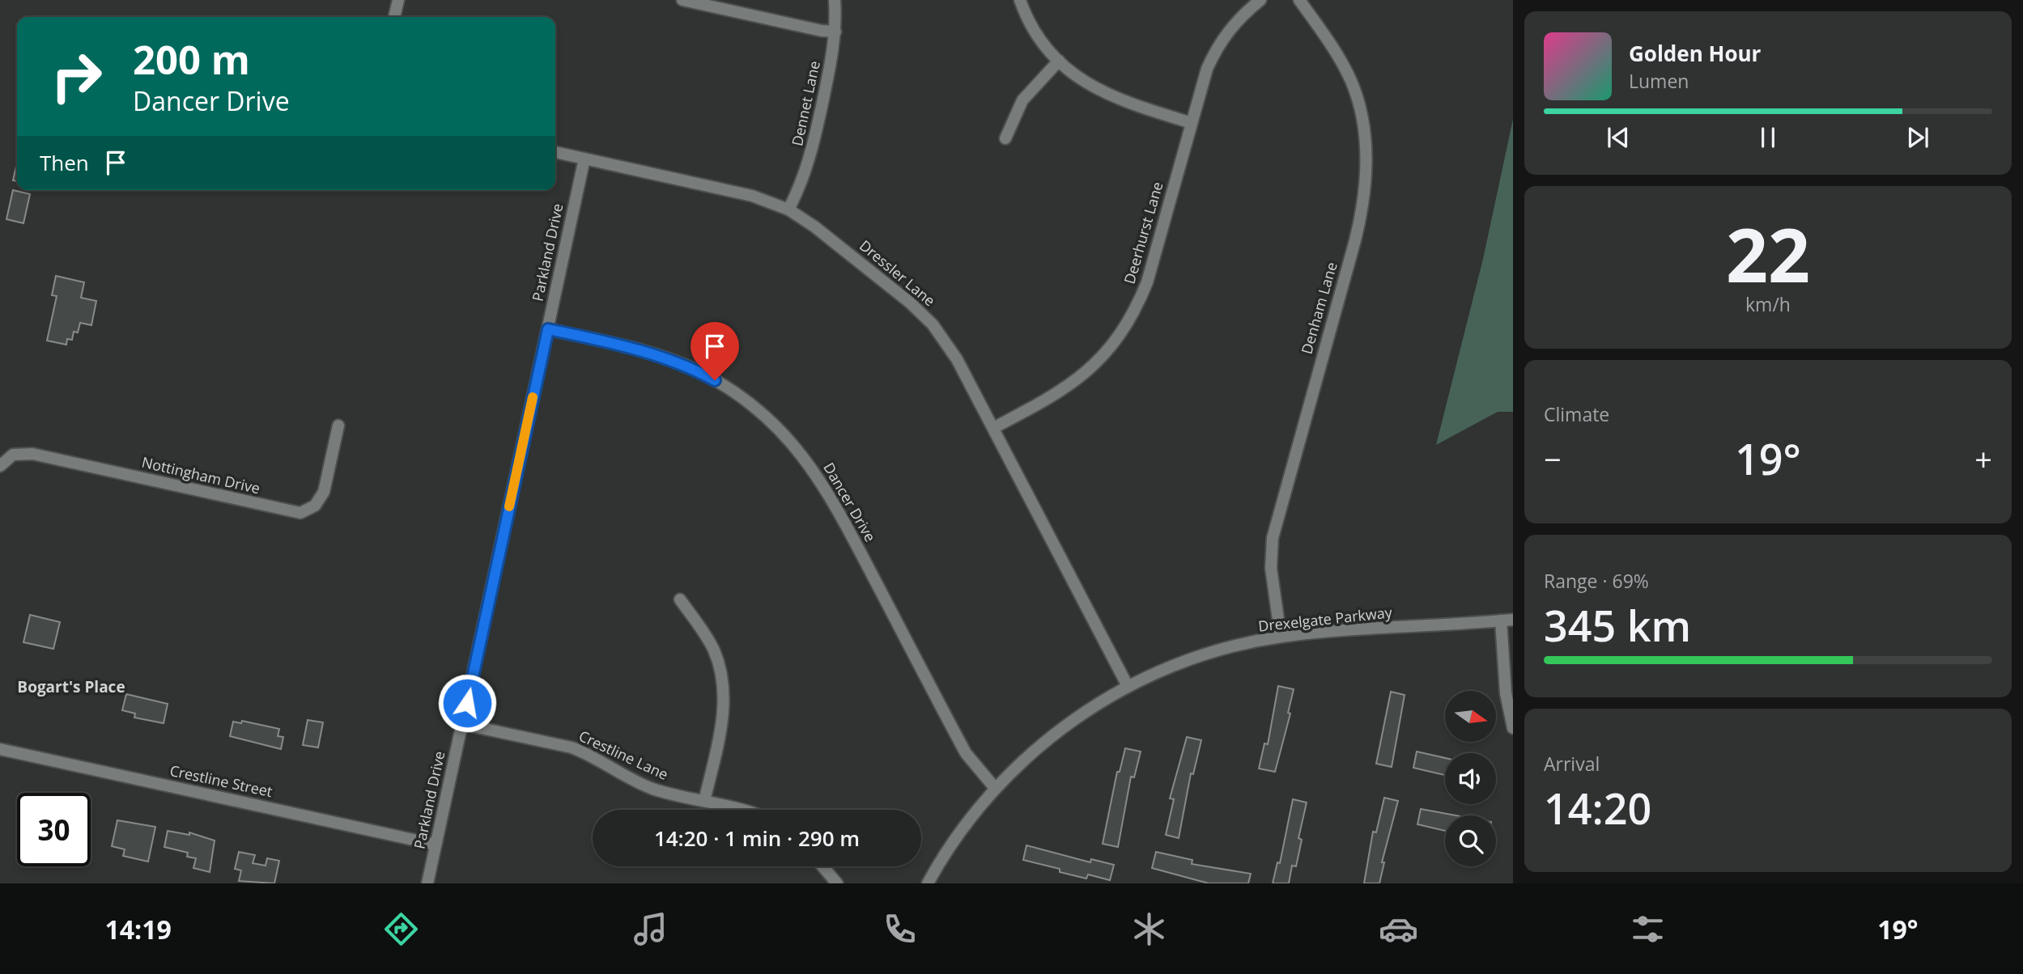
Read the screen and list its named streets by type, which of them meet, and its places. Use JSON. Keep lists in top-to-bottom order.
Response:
{
  "streets": {
    "street": [
      "Dennet Lane",
      "Deerhurst Lane",
      "Parkland Drive",
      "Dressler Lane",
      "Denham Lane",
      "Nottingham Drive",
      "Dancer Drive",
      "Drexelgate Parkway",
      "Crestline Lane",
      "Crestline Street"
    ]
  },
  "crossings": [
    ["Dennet Lane", "Dressler Lane"],
    ["Deerhurst Lane", "Dressler Lane"],
    ["Parkland Drive", "Dressler Lane"],
    ["Parkland Drive", "Dancer Drive"],
    ["Parkland Drive", "Crestline Lane"],
    ["Parkland Drive", "Crestline Street"],
    ["Dressler Lane", "Drexelgate Parkway"],
    ["Denham Lane", "Drexelgate Parkway"],
    ["Dancer Drive", "Drexelgate Parkway"]
  ],
  "districts": ["Bogart's Place"],
  "north": "right",
  "page": {
    "turn": ["200 m", "Dancer Drive"],
    "song": ["Golden Hour", "Lumen"],
    "then": "Then",
    "tile": [
      ["22", "km/h"],
      "Climate",
      ["Range · 69%", "345 km"],
      ["Arrival", "14:20"]
    ],
    "heat": ["−", "19°", "+"],
    "limit": "30",
    "trip": "14:20 · 1 min · 290 m",
    "tabs": ["14:19", "19°"]
  }
}
